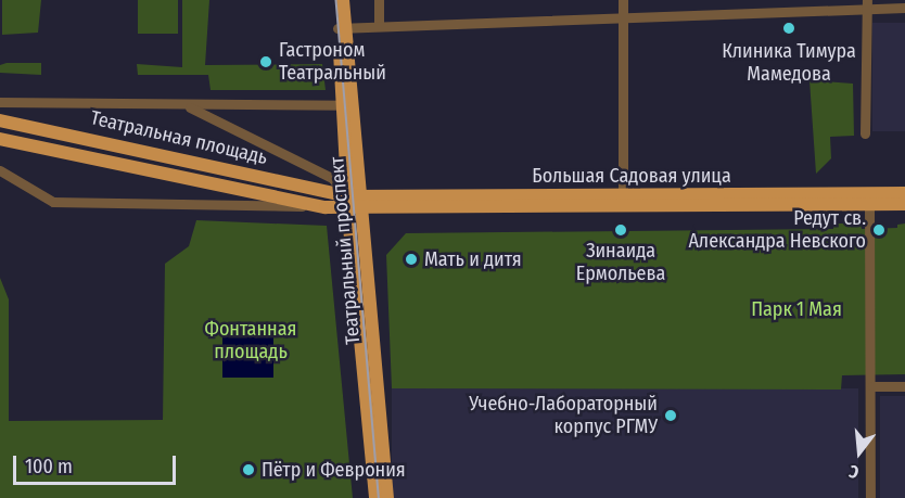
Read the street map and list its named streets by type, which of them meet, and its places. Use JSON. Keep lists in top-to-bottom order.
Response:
{
  "streets": {
    "main road": ["Театральная площадь", "Большая Садовая улица", "Театральный проспект"]
  },
  "crossings": [
    ["Театральная площадь", "Большая Садовая улица"],
    ["Театральная площадь", "Театральный проспект"],
    ["Большая Садовая улица", "Театральный проспект"]
  ],
  "parks": ["Парк 1 Мая", "Фонтанная площадь"],
  "places": [
    "Клиника Тимура Мамедова",
    "Гастроном Театральный",
    "Зинаида Ермольева",
    "Редут св. Александра Невского",
    "Мать и дитя",
    "Учебно-Лабораторный корпус РГМУ",
    "Пётр и Феврония"
  ],
  "scale_bar": "100 m",
  "north": "bottom"
}
